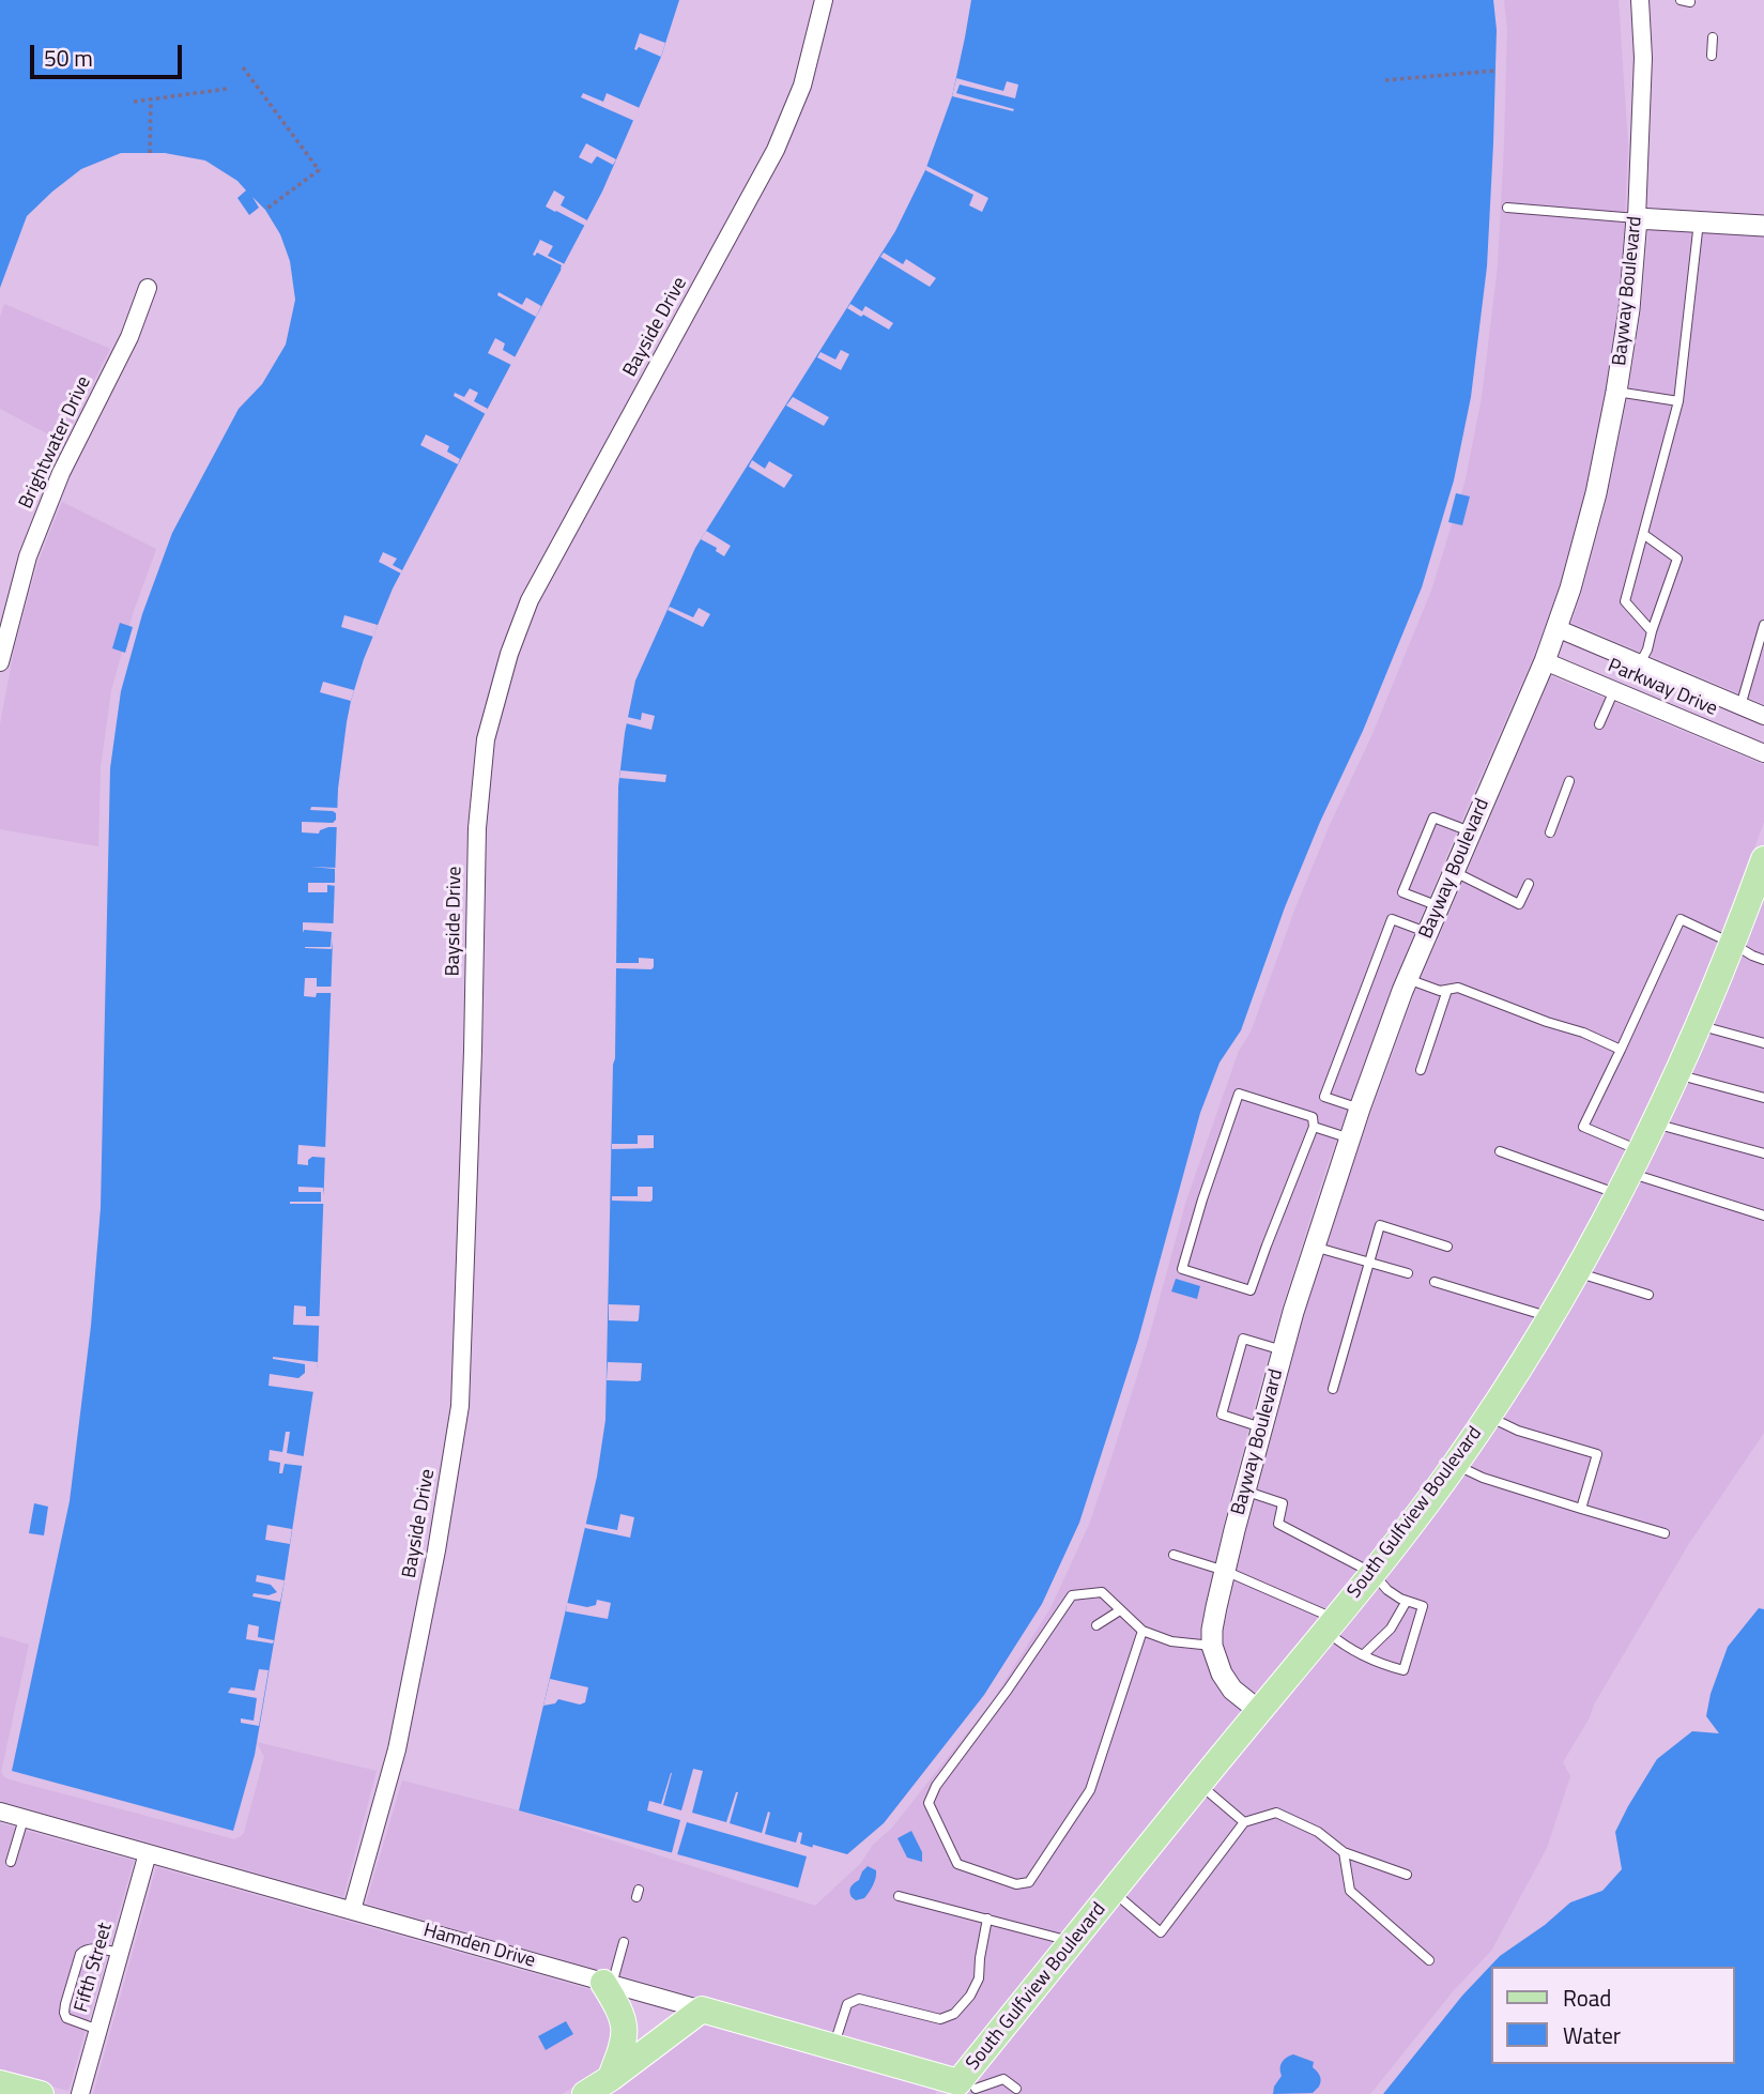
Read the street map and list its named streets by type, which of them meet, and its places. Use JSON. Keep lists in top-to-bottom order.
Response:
{
  "streets": {
    "main road": ["South Gulfview Boulevard", "Hamden Drive"],
    "street": [
      "Bayway Boulevard",
      "Bayside Drive",
      "Brightwater Drive",
      "Parkway Drive",
      "Fifth Street"
    ]
  },
  "crossings": [
    ["Bayway Boulevard", "Parkway Drive"],
    ["Bayway Boulevard", "South Gulfview Boulevard"],
    ["Bayside Drive", "Hamden Drive"],
    ["South Gulfview Boulevard", "Hamden Drive"],
    ["Hamden Drive", "Fifth Street"]
  ],
  "legend": ["Road", "Water"],
  "scale_bar": "50 m"
}
